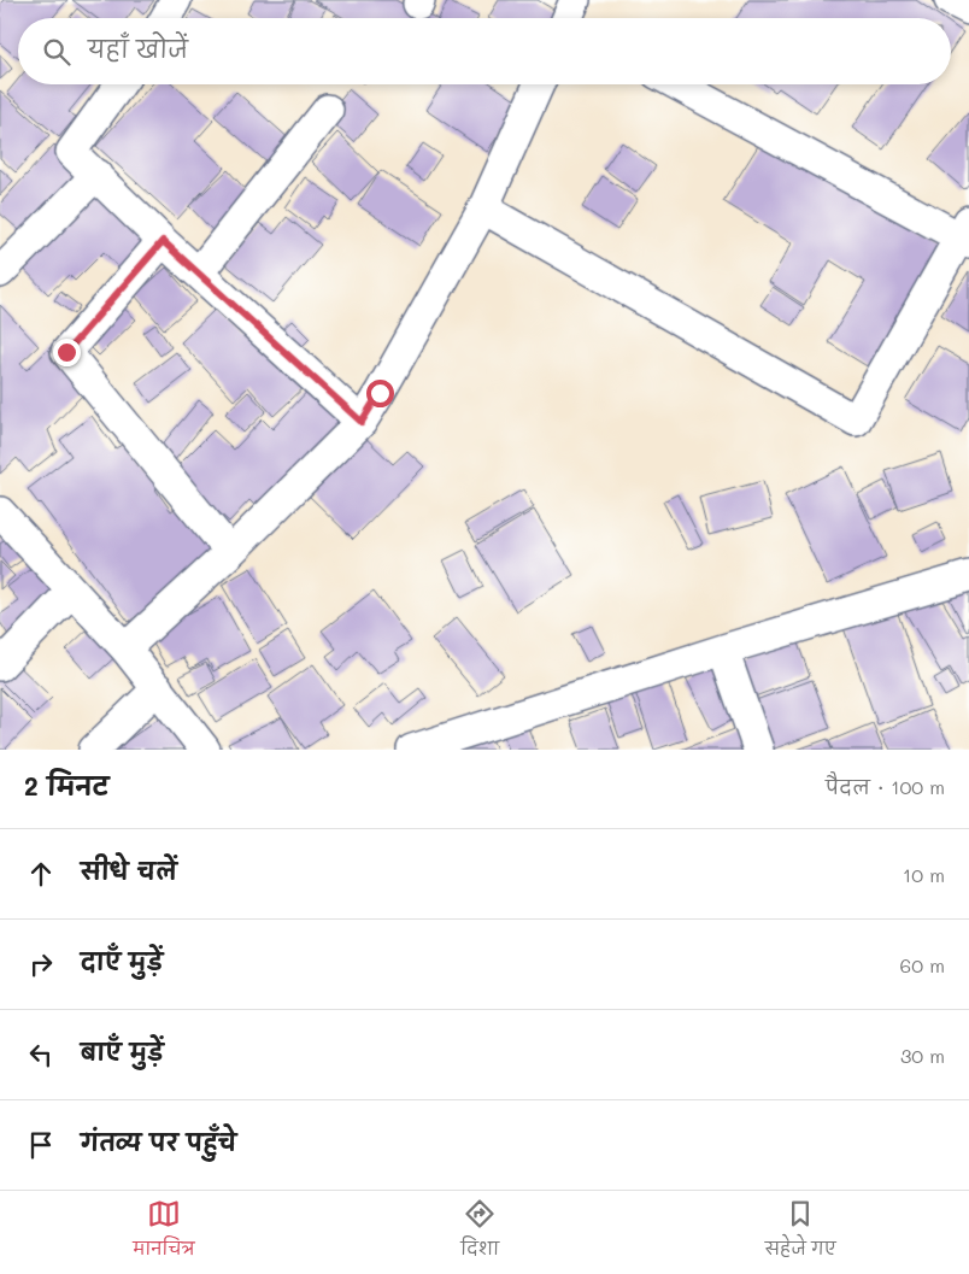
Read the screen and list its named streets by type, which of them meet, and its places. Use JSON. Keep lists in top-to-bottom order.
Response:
{
  "page": {
    "search": "यहाँ खोजें",
    "heading": ["2 मिनट", "पैदल · 100 m"],
    "list": [
      ["सीधे चलें", "10 m"],
      ["दाएँ मुड़ें", "60 m"],
      ["बाएँ मुड़ें", "30 m"],
      "गंतव्य पर पहुँचे"
    ],
    "nav": ["मानचित्र", "दिशा", "सहेजे गए"]
  }
}
